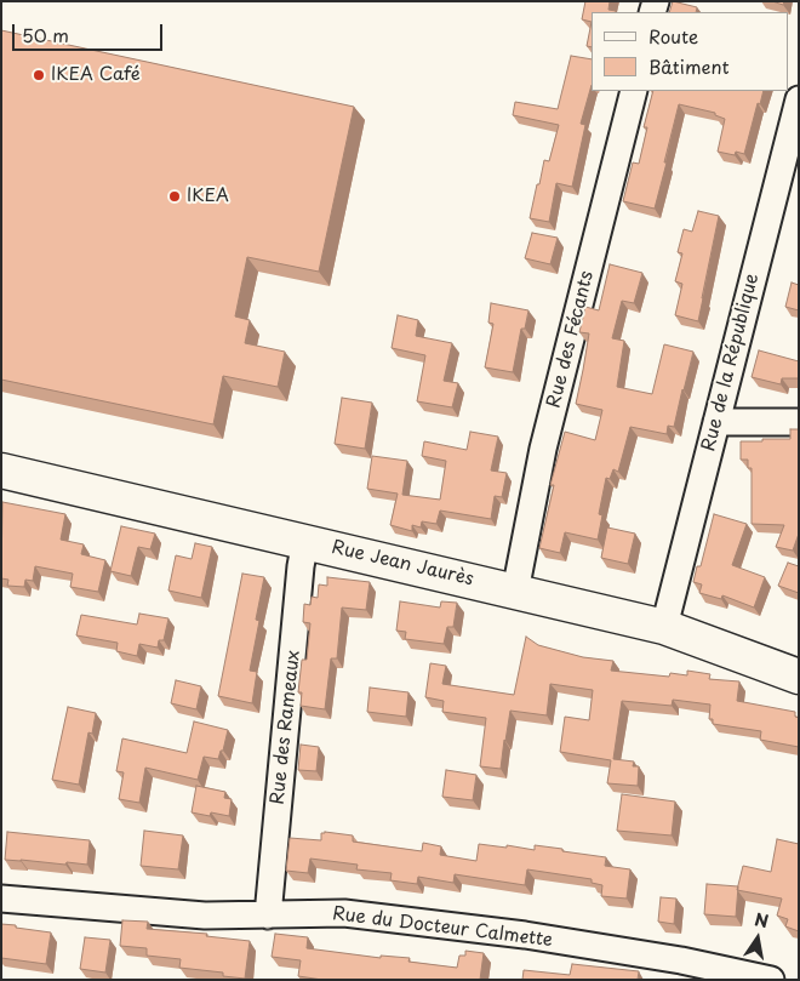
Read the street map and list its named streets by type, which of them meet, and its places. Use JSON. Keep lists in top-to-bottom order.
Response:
{
  "streets": {
    "main road": ["Rue Jean Jaurès"],
    "street": [
      "Rue des Fécants",
      "Rue de la République",
      "Rue des Rameaux",
      "Rue du Docteur Calmette"
    ]
  },
  "crossings": [
    ["Rue des Fécants", "Rue Jean Jaurès"],
    ["Rue de la République", "Rue Jean Jaurès"],
    ["Rue Jean Jaurès", "Rue des Rameaux"],
    ["Rue des Rameaux", "Rue du Docteur Calmette"]
  ],
  "places": ["IKEA Café", "IKEA"],
  "legend": ["Route", "Bâtiment"],
  "scale_bar": "50 m",
  "north": "top"
}
